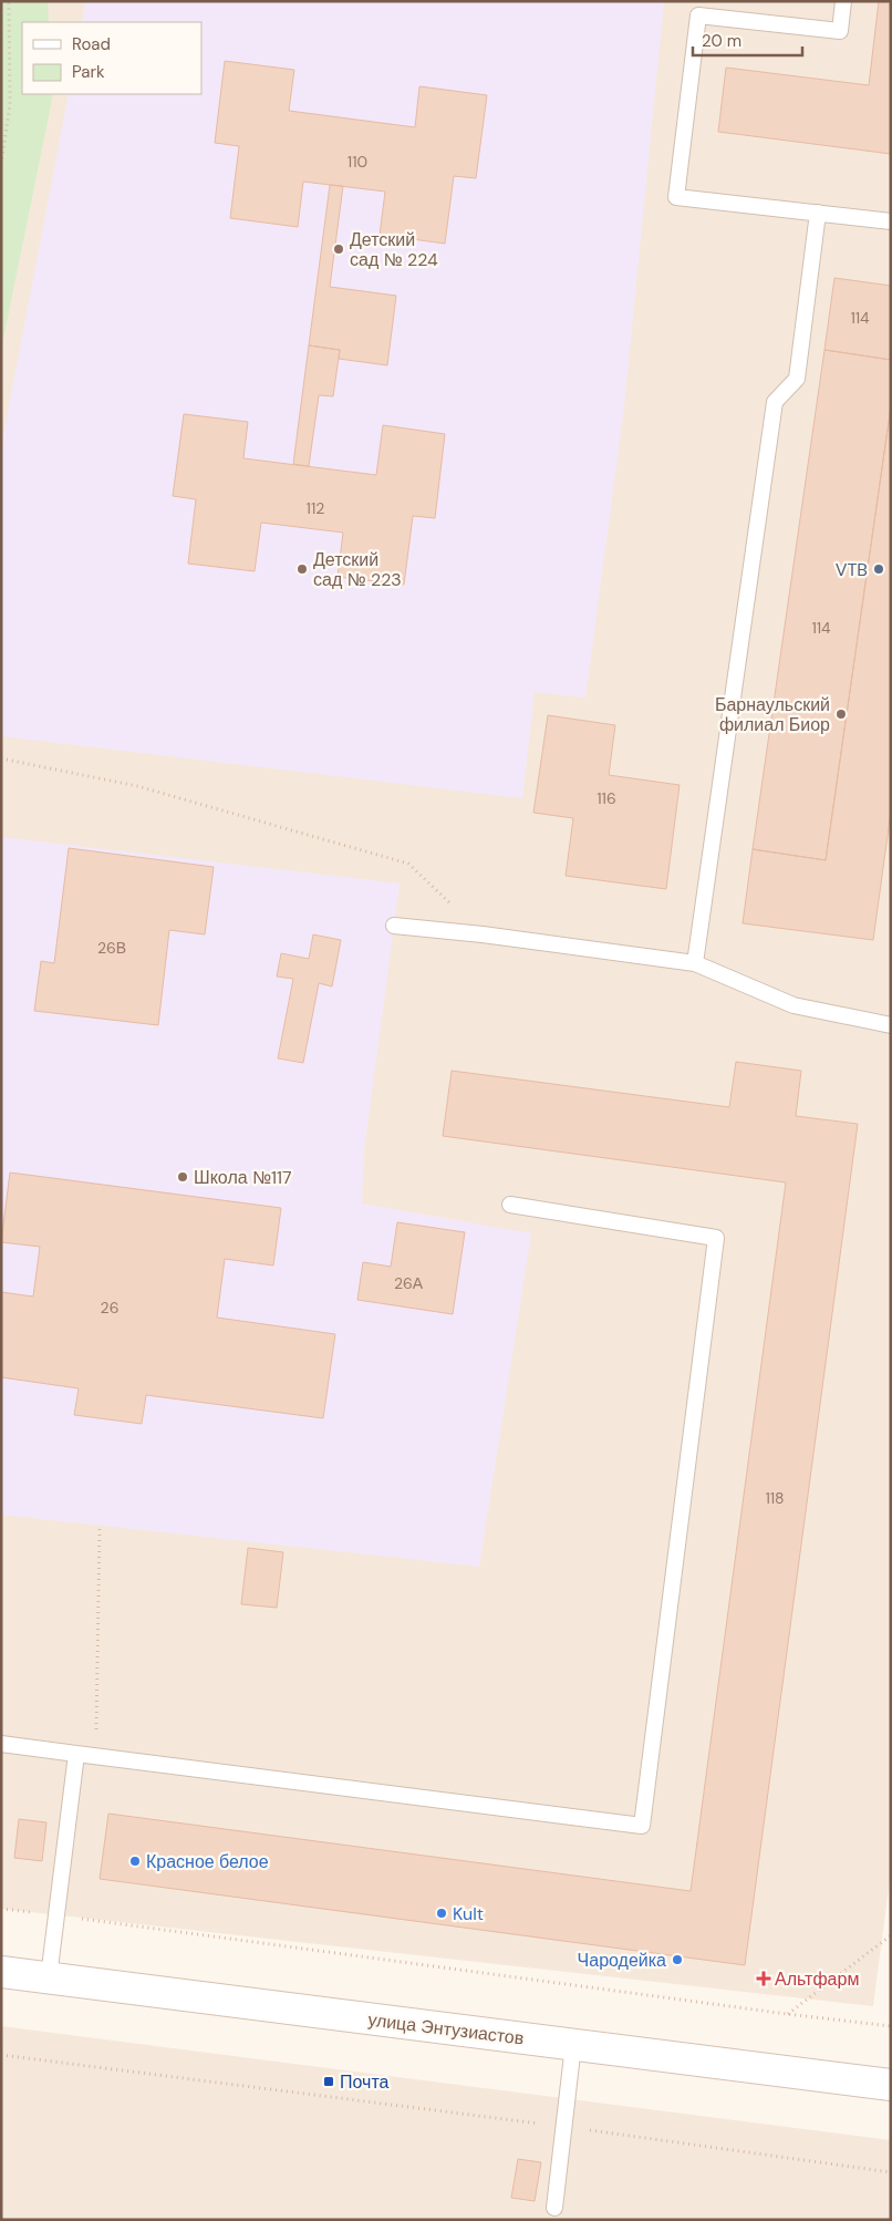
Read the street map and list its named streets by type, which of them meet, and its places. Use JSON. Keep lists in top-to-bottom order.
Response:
{
  "streets": {
    "street": ["улица Энтузиастов"]
  },
  "places": {
    "other": [
      "Детский сад № 224",
      "Детский сад № 223",
      "VTB",
      "Барнаульский филиал Биор",
      "Школа №117",
      "Красное белое",
      "Kult",
      "Чародейка"
    ],
    "health": ["Альтфарм"],
    "transit": ["Почта"]
  },
  "house_numbers": [
    "110",
    "114",
    "112",
    "114",
    "116",
    "26В",
    "26А",
    "26",
    "118"
  ],
  "legend": ["Road", "Park"],
  "scale_bar": "20 m"
}
